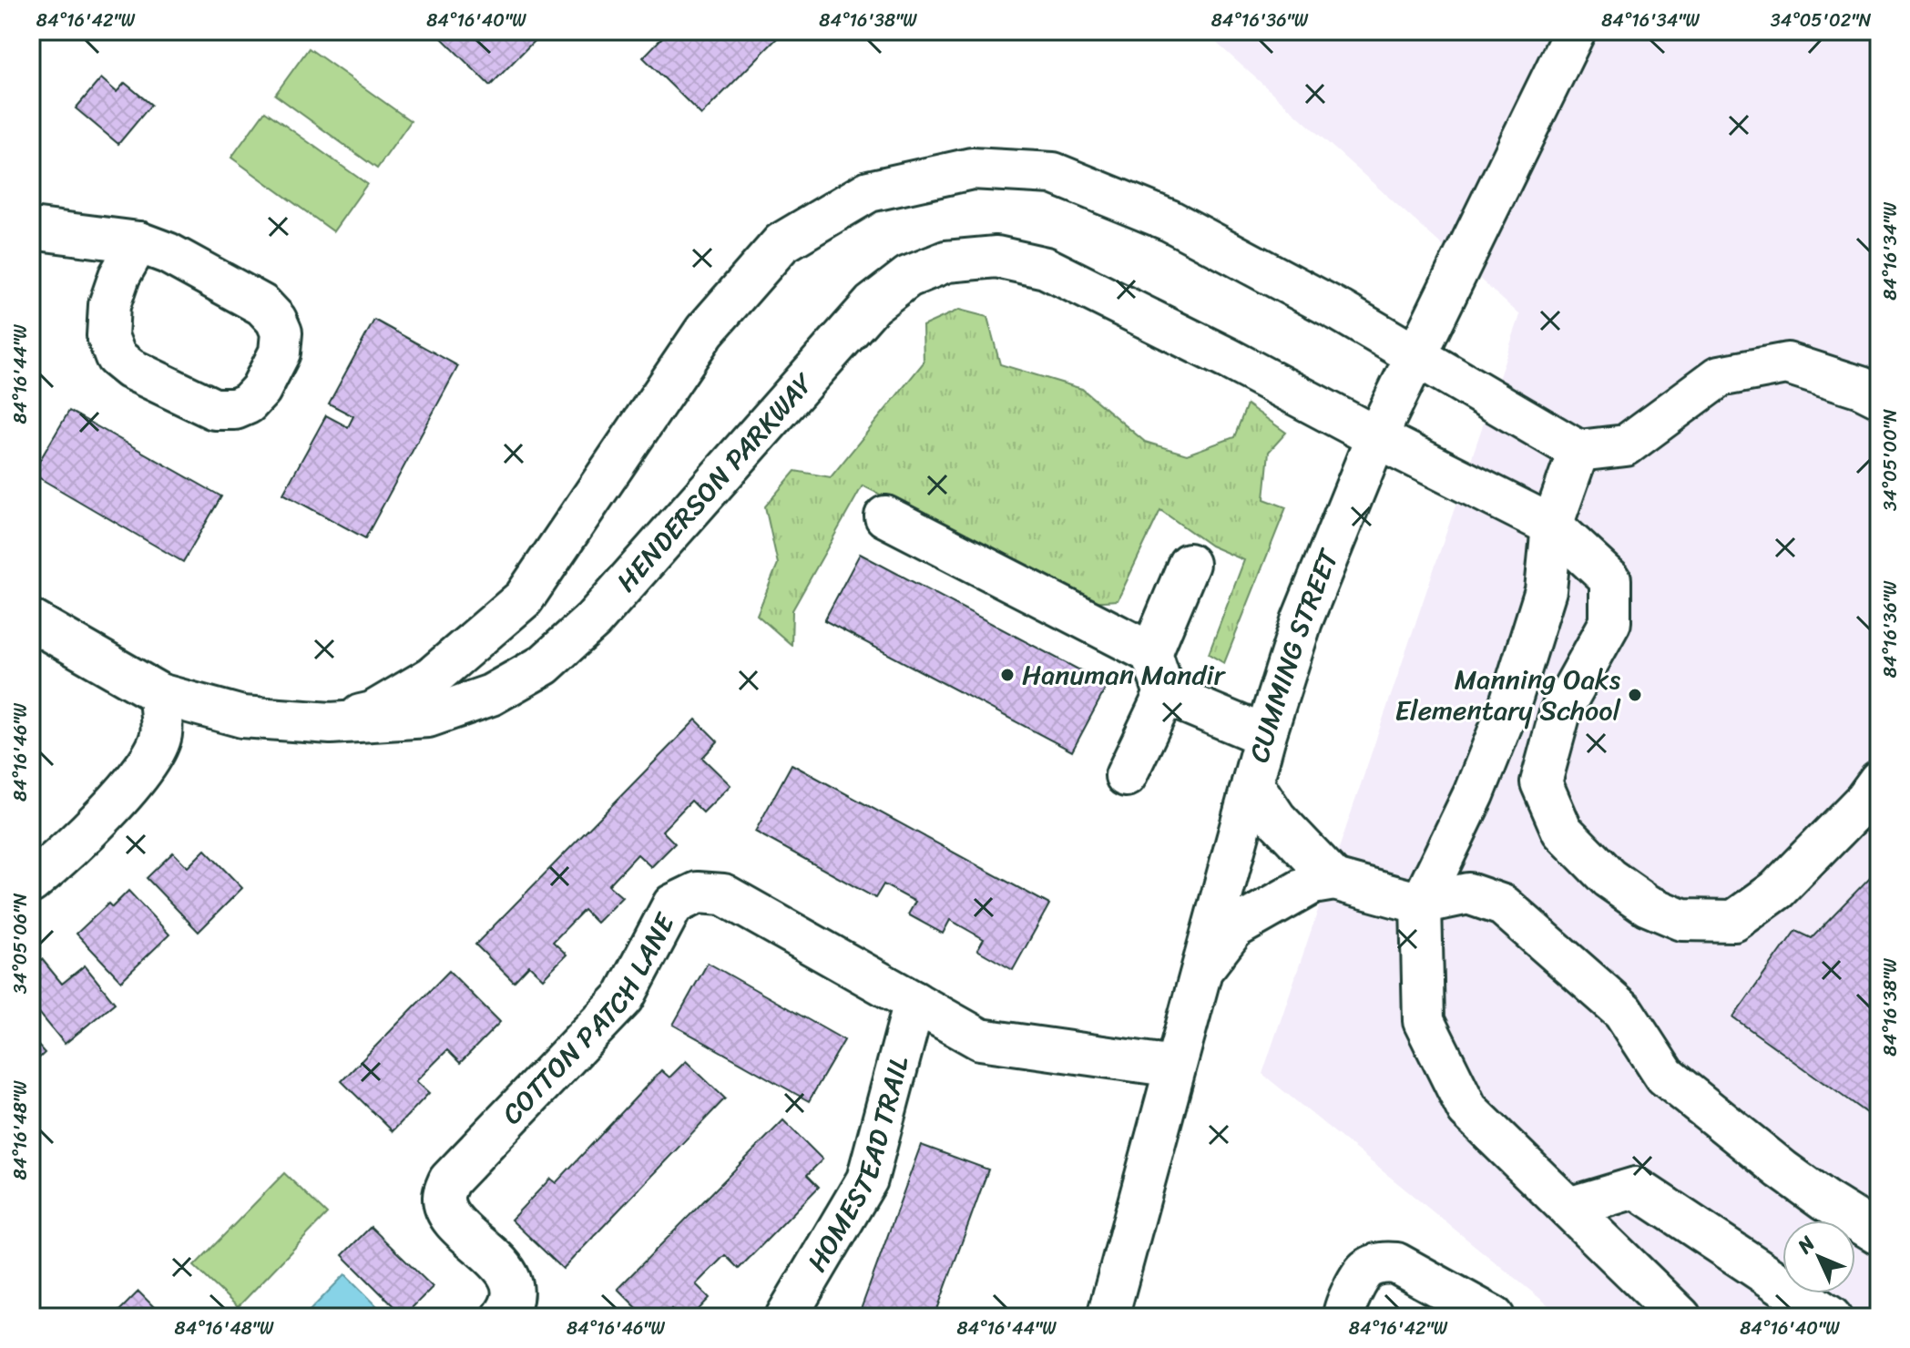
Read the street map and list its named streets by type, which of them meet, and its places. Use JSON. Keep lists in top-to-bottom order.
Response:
{
  "streets": {
    "street": [
      "HENDERSON PARKWAY",
      "CUMMING STREET",
      "COTTON PATCH LANE",
      "HOMESTEAD TRAIL"
    ]
  },
  "crossings": [
    ["HENDERSON PARKWAY", "CUMMING STREET"],
    ["CUMMING STREET", "COTTON PATCH LANE"],
    ["COTTON PATCH LANE", "HOMESTEAD TRAIL"]
  ],
  "places": ["Hanuman Mandir", "Manning Oaks Elementary School"],
  "north": "top left",
  "coordinates": [
    "84°16'42\"W",
    "84°16'40\"W",
    "84°16'38\"W",
    "84°16'36\"W",
    "84°16'34\"W",
    "34°05'02\"N",
    "84°16'44\"W",
    "34°05'00\"N",
    "84°16'46\"W",
    "34°05'06\"N",
    "84°16'48\"W"
  ]
}
